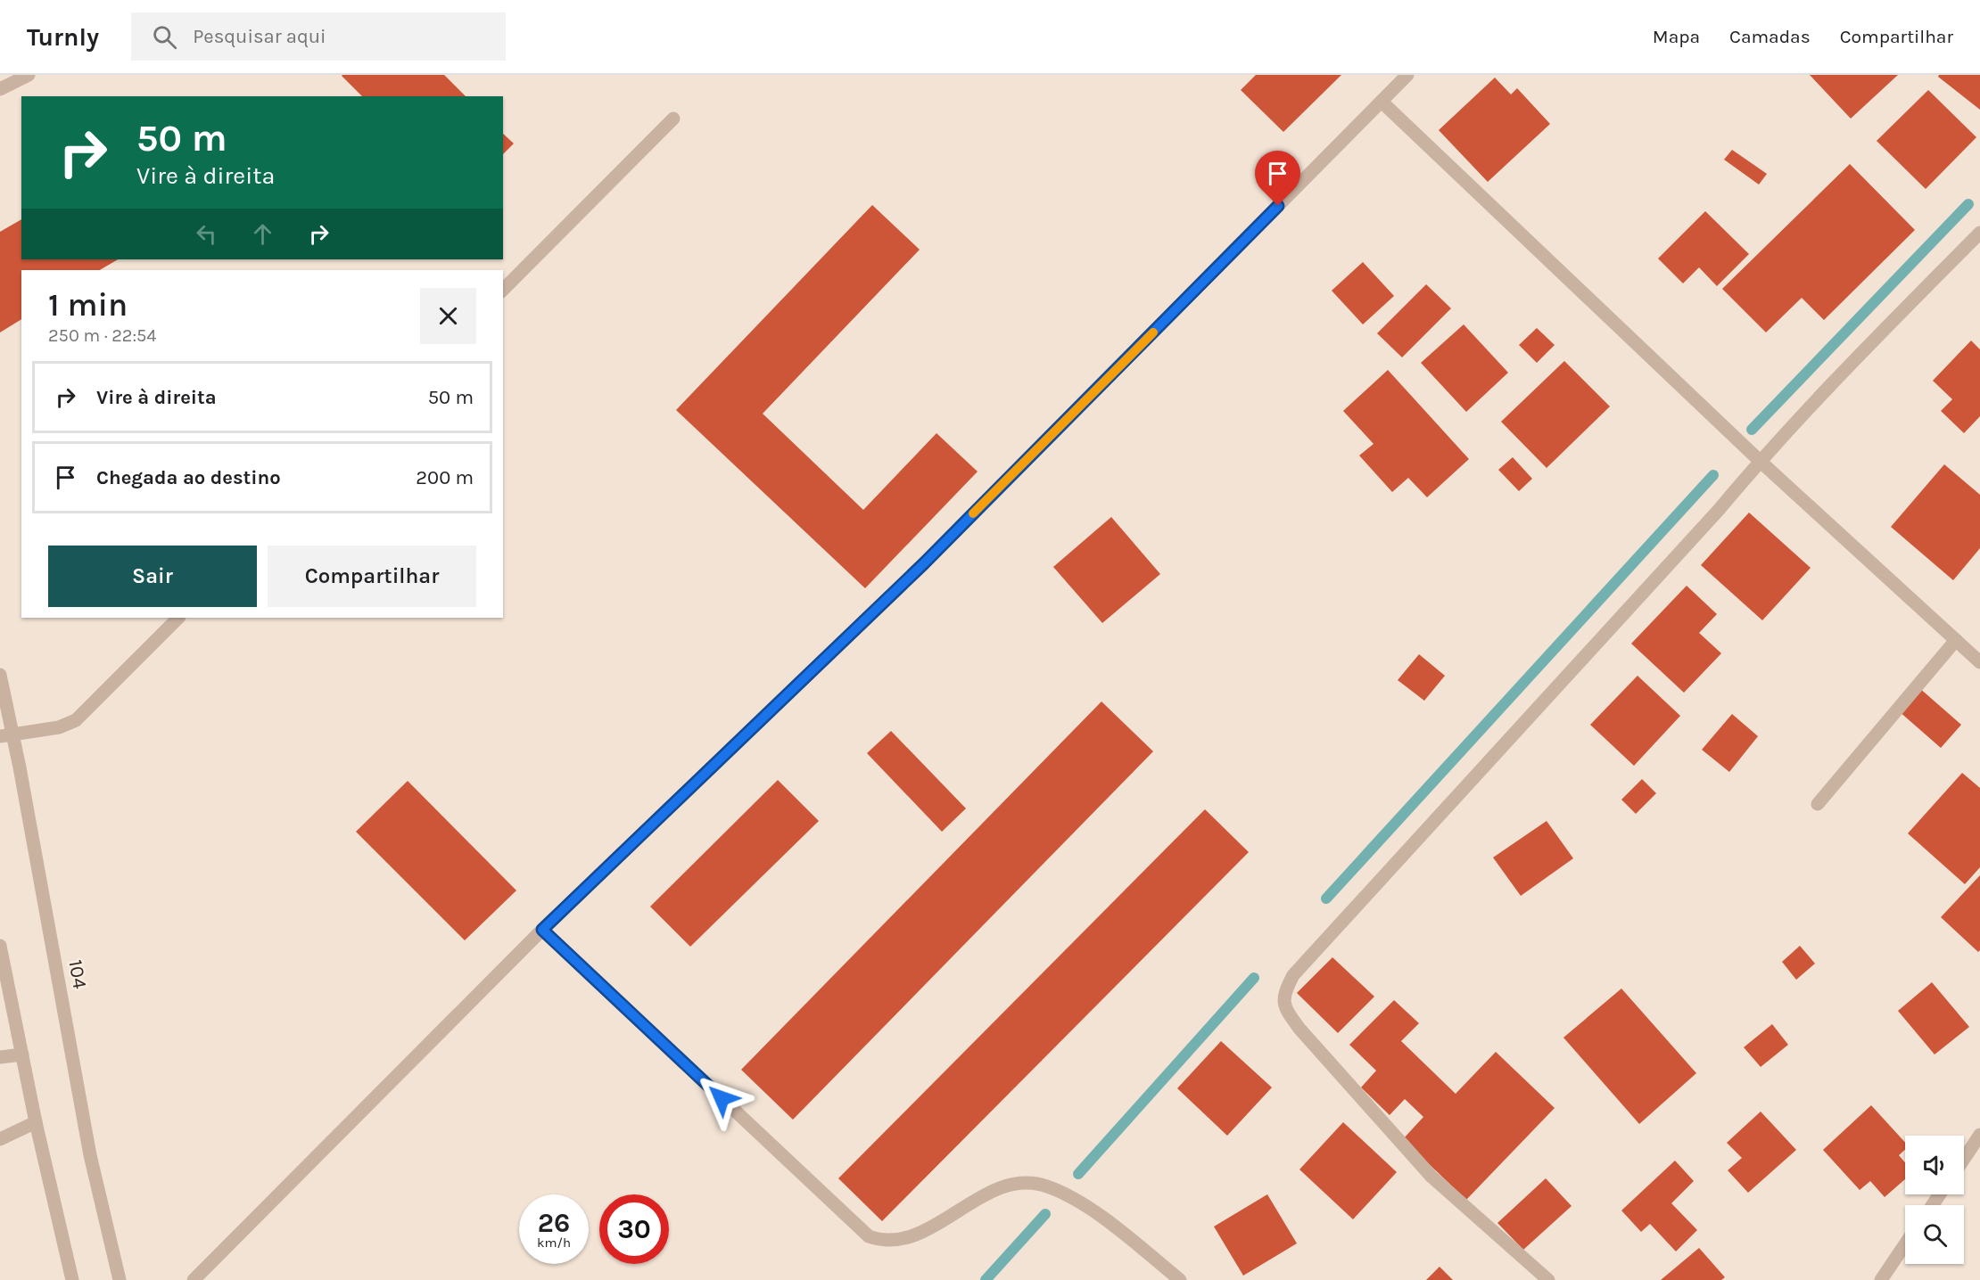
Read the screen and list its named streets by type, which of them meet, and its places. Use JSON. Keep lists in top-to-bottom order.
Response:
{
  "streets": {
    "street": ["104"]
  },
  "page": {
    "header": "Turnly",
    "search": "Pesquisar aqui",
    "nav": ["Mapa", "Camadas", "Compartilhar"],
    "turn": ["50 m", "Vire à direita"],
    "heading": ["1 min", "250 m · 22:54"],
    "list": [
      {
        "name": "Vire à direita",
        "value": "50 m"
      },
      {
        "name": "Chegada ao destino",
        "value": "200 m"
      }
    ],
    "buttons": ["Sair", "Compartilhar"],
    "speed": "26 km/h",
    "limit": "30"
  }
}
